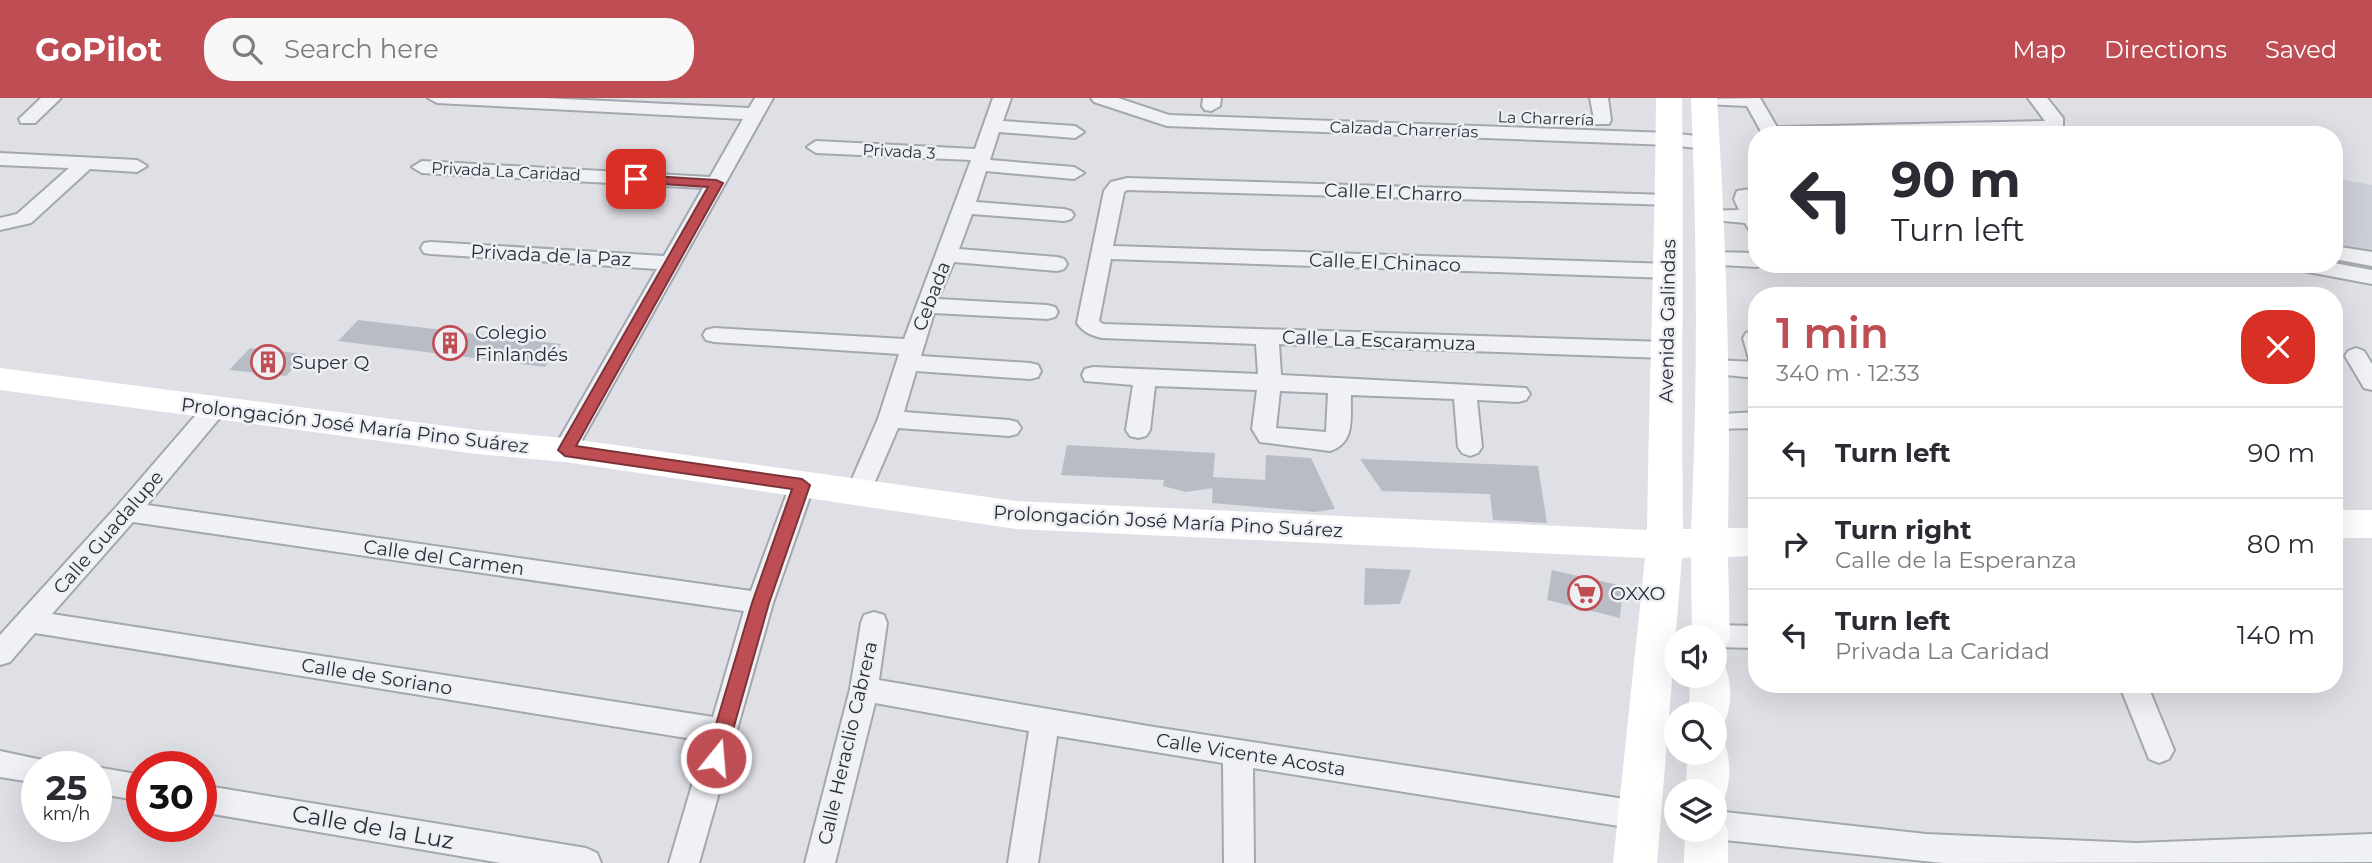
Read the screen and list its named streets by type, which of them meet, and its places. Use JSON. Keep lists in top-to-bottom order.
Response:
{
  "streets": {
    "street": [
      "La Charrería",
      "Calzada Charrerías",
      "Privada 3",
      "Privada La Caridad",
      "Calle El Charro",
      "Privada de la Paz",
      "Calle El Chinaco",
      "Cebada",
      "Avenida Galindas",
      "Calle La Escaramuza",
      "Prolongación José María Pino Suárez",
      "Calle Guadalupe",
      "Calle del Carmen",
      "Calle de Soriano",
      "Calle Heraclio Cabrera",
      "Calle Vicente Acosta",
      "Calle de la Luz"
    ]
  },
  "crossings": [
    ["La Charrería", "Calzada Charrerías"],
    ["La Charrería", "Avenida Galindas"],
    ["Calzada Charrerías", "Avenida Galindas"],
    ["Privada 3", "Cebada"],
    ["Calle El Charro", "Calle El Chinaco"],
    ["Calle El Charro", "Avenida Galindas"],
    ["Calle El Charro", "Calle La Escaramuza"],
    ["Calle El Chinaco", "Avenida Galindas"],
    ["Calle El Chinaco", "Calle La Escaramuza"],
    ["Cebada", "Prolongación José María Pino Suárez"],
    ["Avenida Galindas", "Calle La Escaramuza"],
    ["Avenida Galindas", "Prolongación José María Pino Suárez"],
    ["Avenida Galindas", "Calle Vicente Acosta"],
    ["Prolongación José María Pino Suárez", "Calle Guadalupe"],
    ["Calle Guadalupe", "Calle del Carmen"],
    ["Calle Guadalupe", "Calle de Soriano"],
    ["Calle Heraclio Cabrera", "Calle Vicente Acosta"]
  ],
  "places": {
    "building": ["Colegio Finlandés", "Super Q"],
    "supermarket": ["OXXO"]
  },
  "page": {
    "header": "GoPilot",
    "search": "Search here",
    "nav": ["Map", "Directions", "Saved"],
    "turn": ["90 m", "Turn left"],
    "heading": ["1 min", "340 m · 12:33"],
    "list": [
      {
        "name": "Turn left",
        "value": "90 m"
      },
      {
        "name": "Turn right",
        "note": "Calle de la Esperanza",
        "value": "80 m"
      },
      {
        "name": "Turn left",
        "note": "Privada La Caridad",
        "value": "140 m"
      }
    ],
    "speed": "25 km/h",
    "limit": "30"
  }
}
